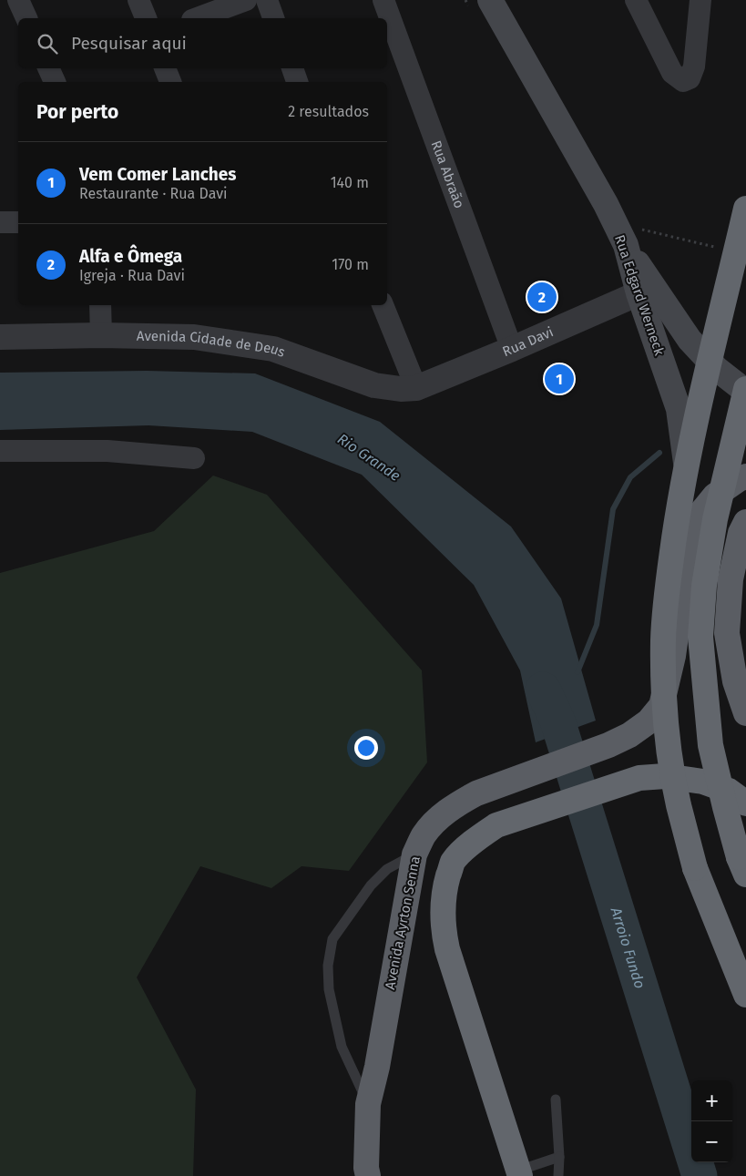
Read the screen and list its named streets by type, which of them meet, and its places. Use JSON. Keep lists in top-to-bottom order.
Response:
{
  "streets": {
    "highway": ["Rua Edgard Werneck", "Avenida Ayrton Senna"],
    "street": ["Rua Abraão", "Rua Davi", "Avenida Cidade de Deus"]
  },
  "crossings": [
    ["Rua Abraão", "Rua Davi"],
    ["Rua Edgard Werneck", "Rua Davi"],
    ["Rua Edgard Werneck", "Avenida Ayrton Senna"],
    ["Rua Davi", "Avenida Cidade de Deus"]
  ],
  "water": ["Rio Grande", "Arroio Fundo"],
  "page": {
    "search": "Pesquisar aqui",
    "heading": ["Por perto", "2 resultados"],
    "list": [
      {
        "mark": "1",
        "name": "Vem Comer Lanches",
        "note": "Restaurante · Rua Davi",
        "value": "140 m"
      },
      {
        "mark": "2",
        "name": "Alfa e Ômega",
        "note": "Igreja · Rua Davi",
        "value": "170 m"
      }
    ],
    "pins": ["2", "1"],
    "map_buttons": ["+", "−"]
  }
}
